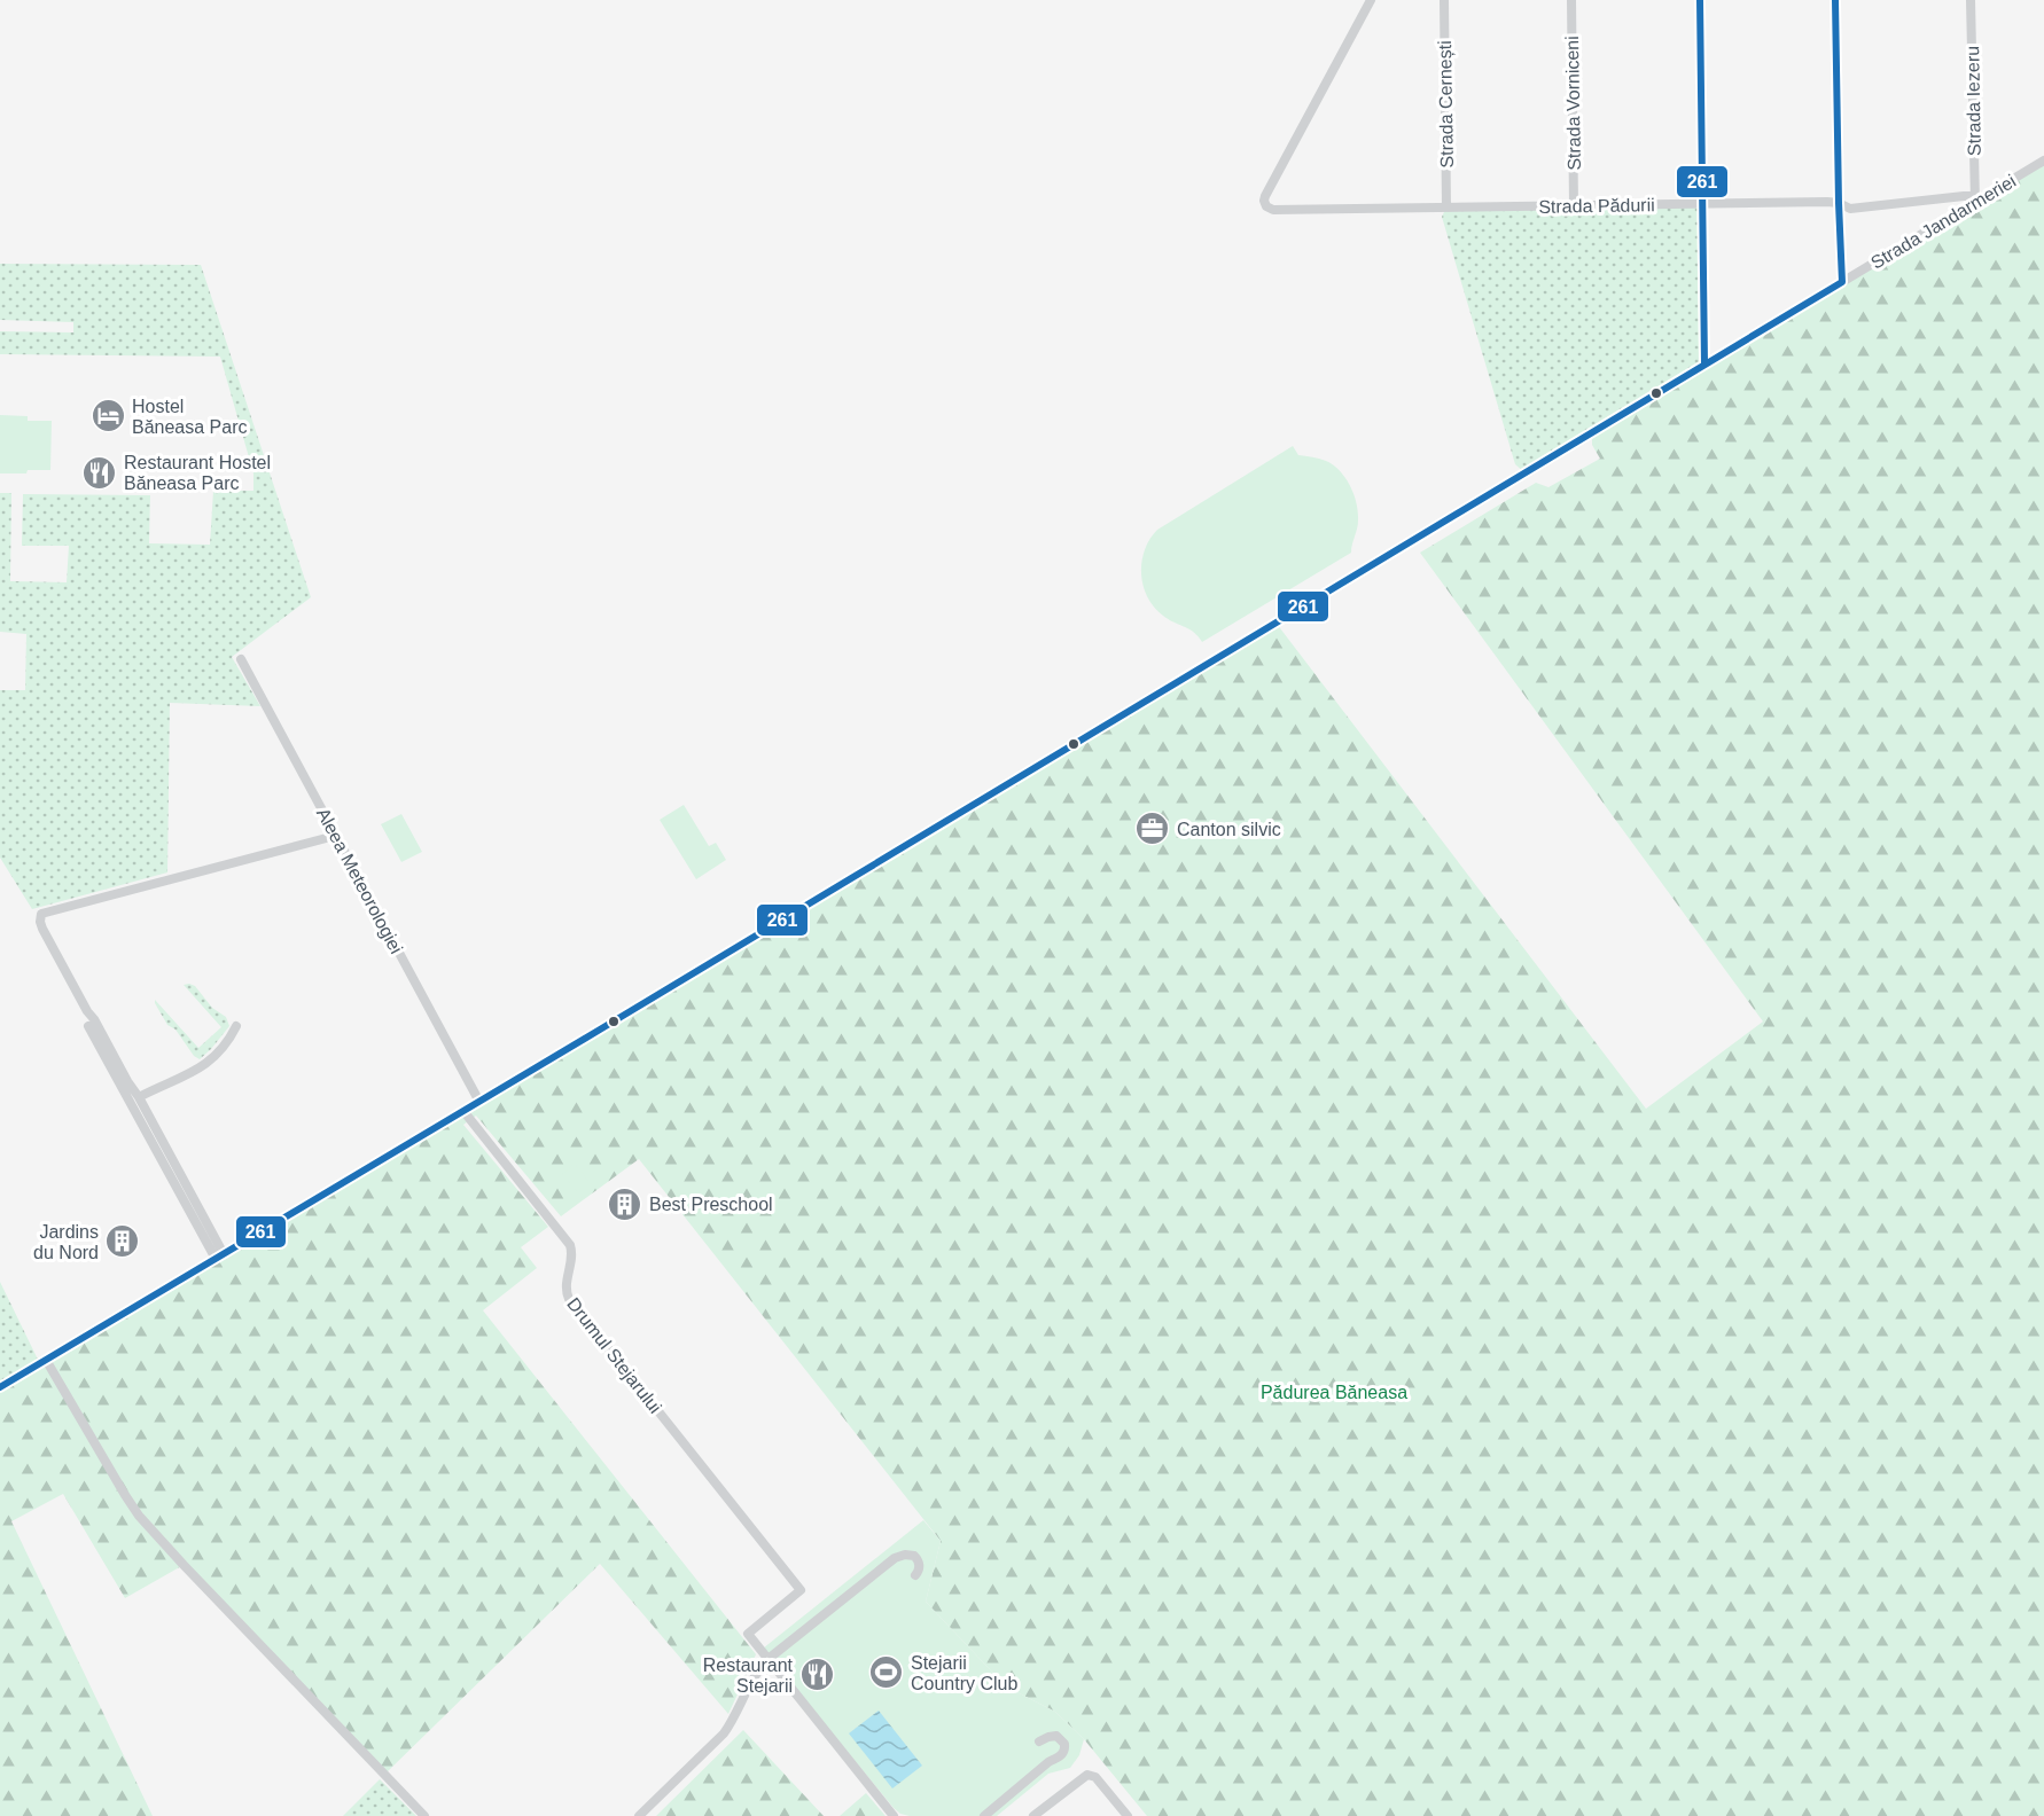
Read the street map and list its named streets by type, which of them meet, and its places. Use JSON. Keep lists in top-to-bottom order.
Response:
{
  "streets": {
    "street": [
      "Strada Iezeru",
      "Strada Vorniceni",
      "Strada Cernești",
      "Strada Pădurii",
      "Strada Jandarmeriei",
      "Aleea Meteorologiei",
      "Drumul Stejarului"
    ]
  },
  "crossings": [
    ["Strada Iezeru", "Strada Pădurii"],
    ["Strada Iezeru", "Strada Jandarmeriei"],
    ["Strada Vorniceni", "Strada Pădurii"],
    ["Strada Cernești", "Strada Pădurii"],
    ["Strada Pădurii", "Strada Jandarmeriei"],
    ["Strada Jandarmeriei", "Aleea Meteorologiei"],
    ["Strada Jandarmeriei", "Drumul Stejarului"]
  ],
  "parks": ["Pădurea Băneasa"],
  "places": {
    "hotel": ["Hostel Băneasa Parc"],
    "restaurant": ["Restaurant Hostel Băneasa Parc", "Restaurant Stejarii"],
    "office": ["Canton silvic"],
    "building": ["Best Preschool", "Jardins du Nord"],
    "sports": ["Stejarii Country Club"]
  },
  "lines": ["transit line 261"]
}
